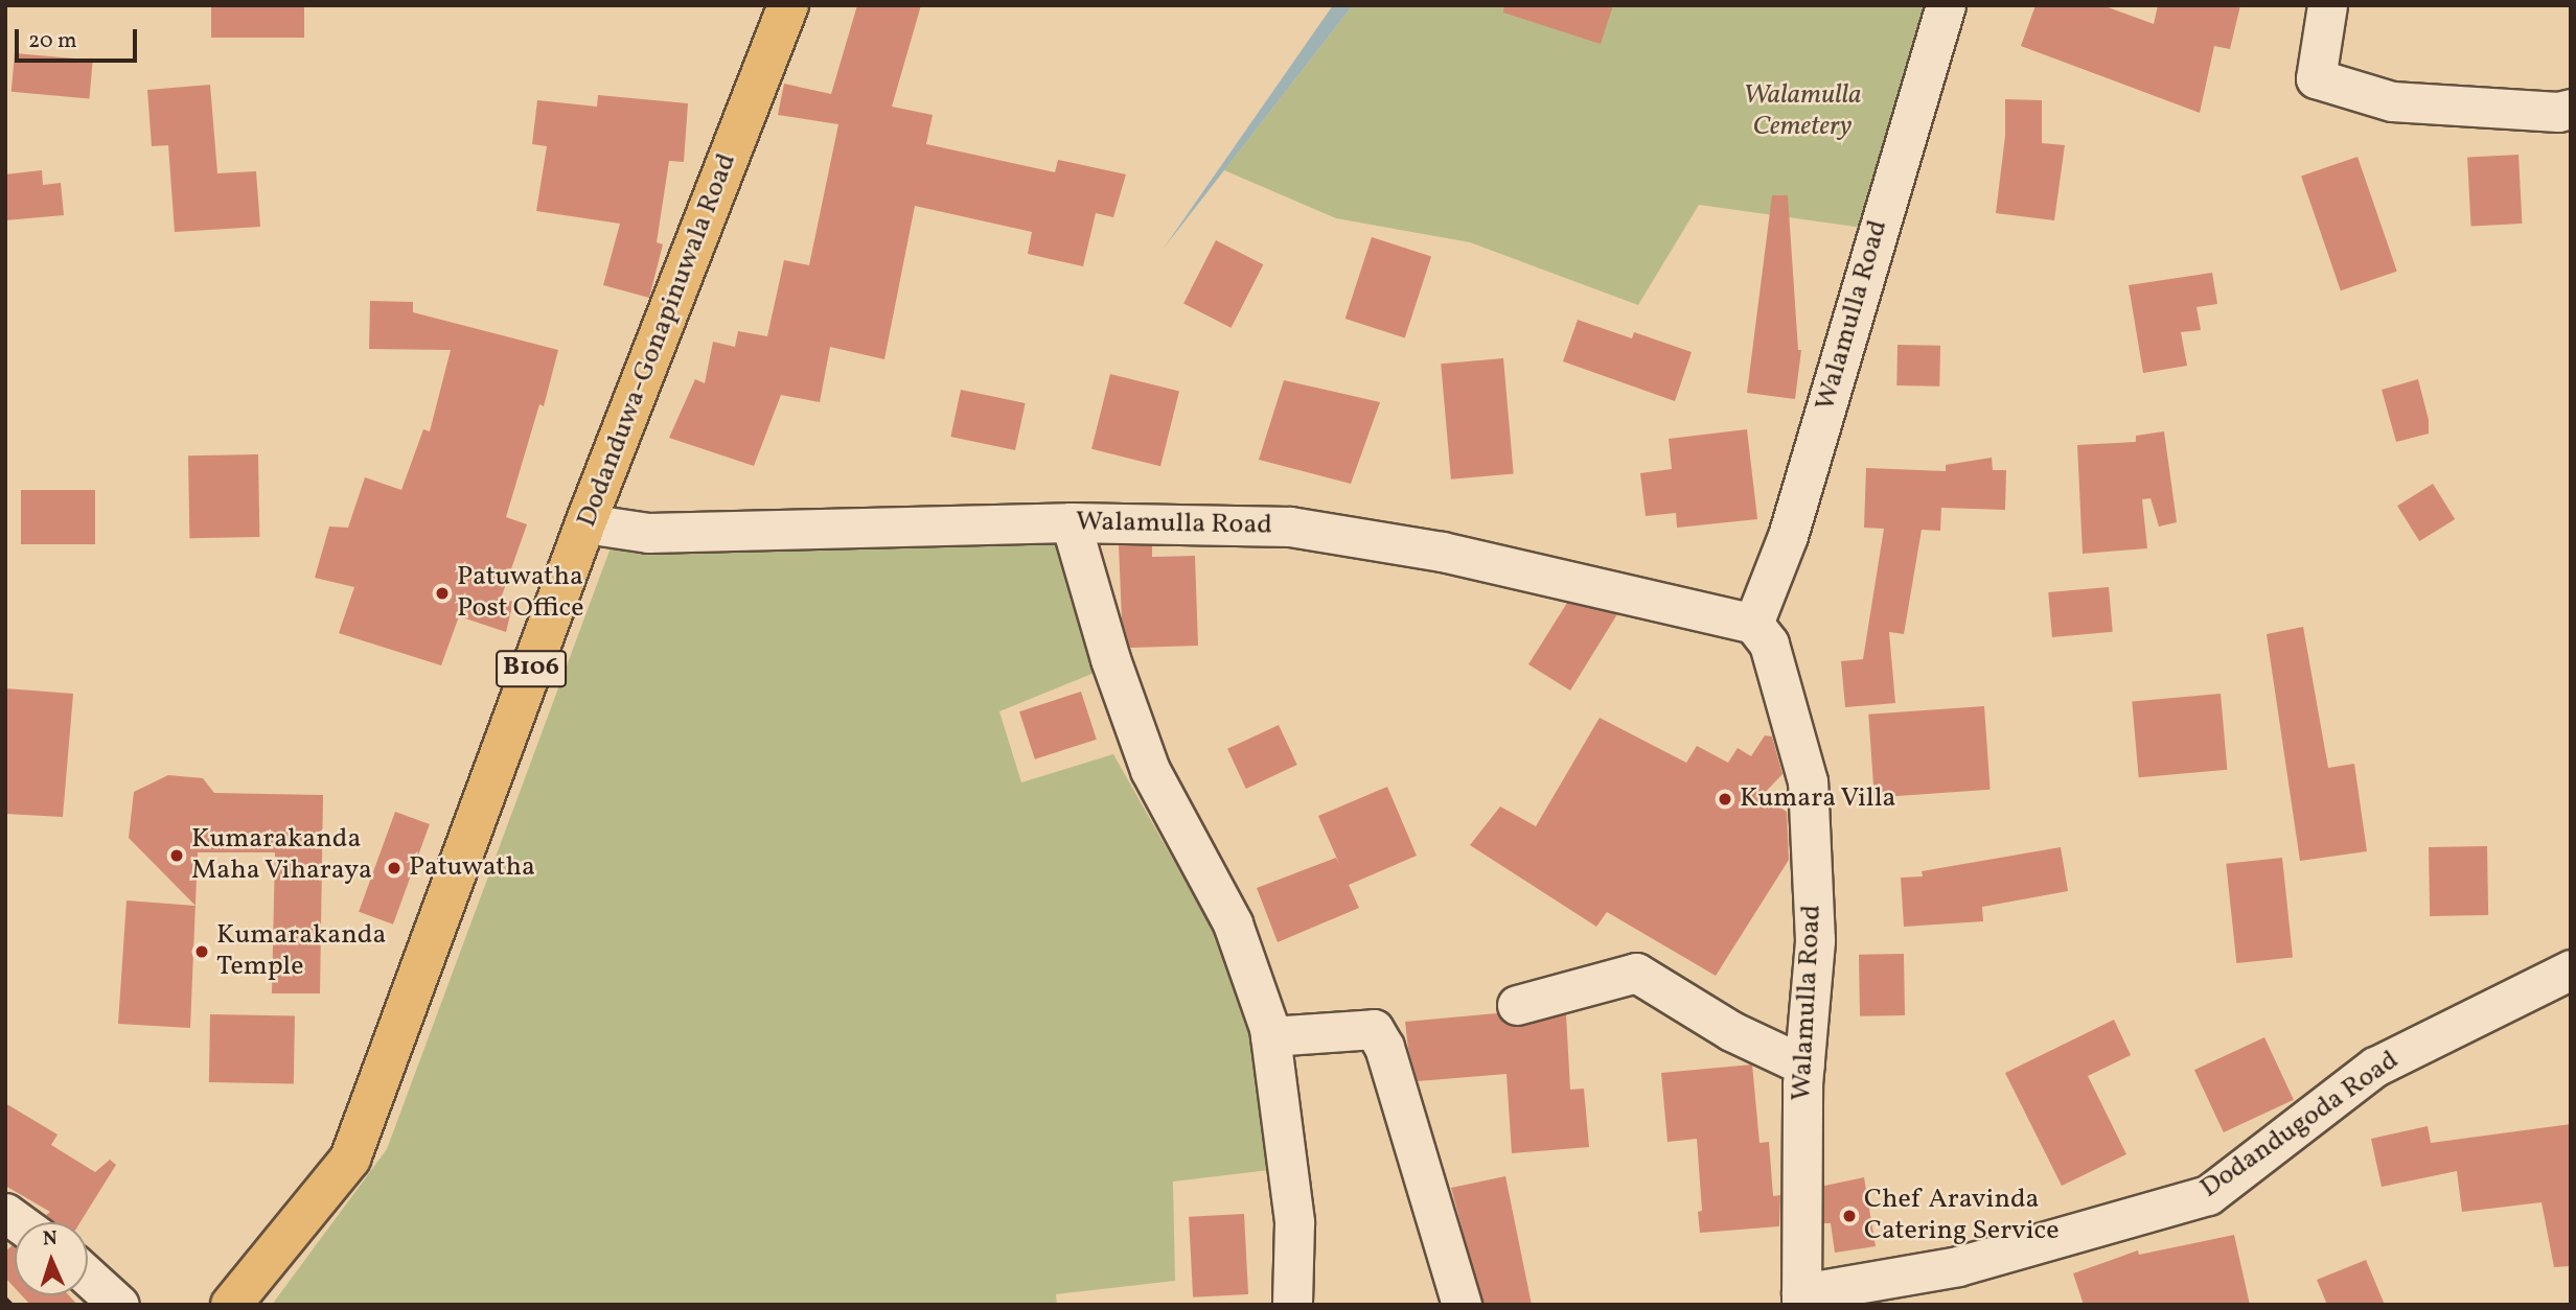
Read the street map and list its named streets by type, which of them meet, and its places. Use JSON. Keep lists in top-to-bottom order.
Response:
{
  "streets": {
    "main road": ["Dodanduwa-Gonapinuwala Road", "B106"],
    "street": ["Walamulla Road", "Dodandugoda Road"]
  },
  "crossings": [
    ["Walamulla Road", "Dodanduwa-Gonapinuwala Road"],
    ["Walamulla Road", "Dodandugoda Road"]
  ],
  "parks": ["Walamulla Cemetery"],
  "places": [
    "Patuwatha Post Office",
    "Kumara Villa",
    "Kumarakanda Maha Viharaya",
    "Patuwatha",
    "Kumarakanda Temple",
    "Chef Aravinda Catering Service"
  ],
  "scale_bar": "20 m",
  "north": "top"
}
